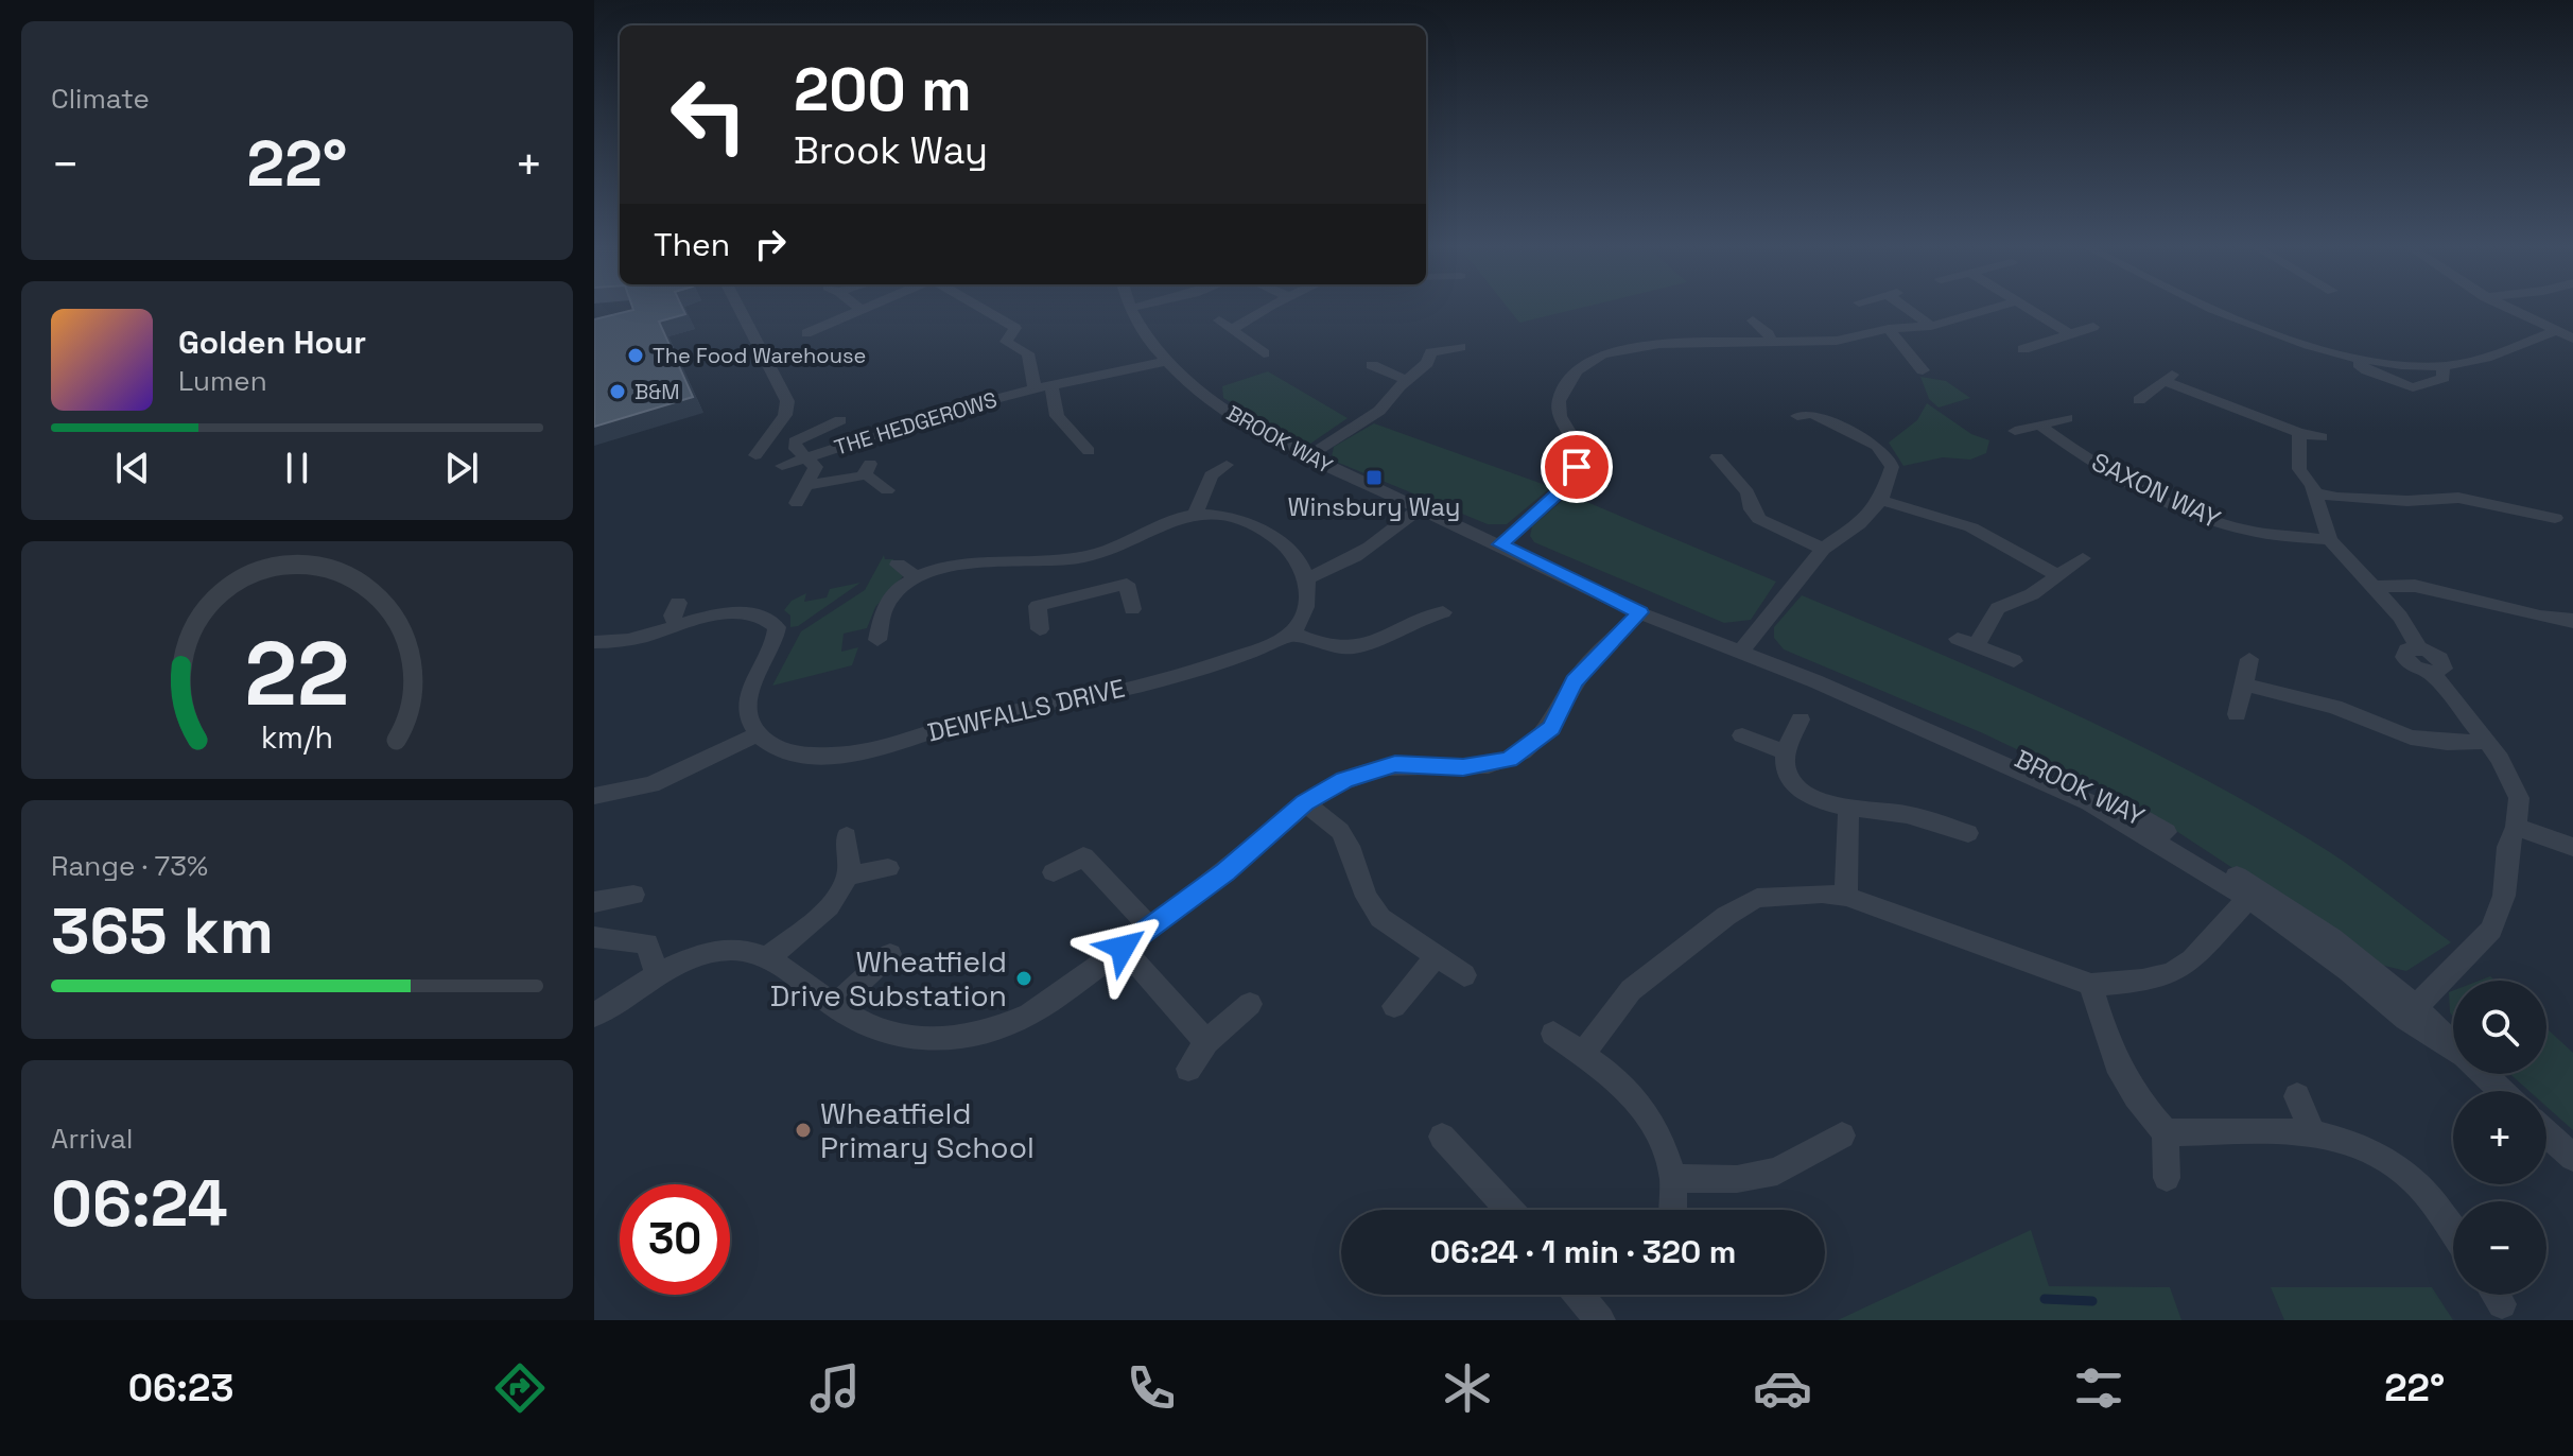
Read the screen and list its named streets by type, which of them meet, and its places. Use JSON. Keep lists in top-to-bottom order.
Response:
{
  "streets": {
    "street": [
      "THE HEDGEROWS",
      "BROOK WAY",
      "SAXON WAY",
      "DEWFALLS DRIVE"
    ]
  },
  "crossings": [
    ["THE HEDGEROWS", "BROOK WAY"]
  ],
  "places": {
    "other": [
      "The Food Warehouse",
      "B&M",
      "Wheatfield Drive Substation",
      "Wheatfield Primary School"
    ],
    "transit": ["Winsbury Way"]
  },
  "page": {
    "tile": [
      "Climate",
      ["Range · 73%", "365 km"],
      ["Arrival", "06:24"]
    ],
    "turn": ["200 m", "Brook Way"],
    "heat": ["−", "22°", "+"],
    "then": "Then",
    "song": ["Golden Hour", "Lumen"],
    "map_buttons": ["+", "−"],
    "limit": "30",
    "trip": "06:24 · 1 min · 320 m",
    "tabs": ["06:23", "22°"],
    "gauge": ["22", "km/h"]
  }
}
